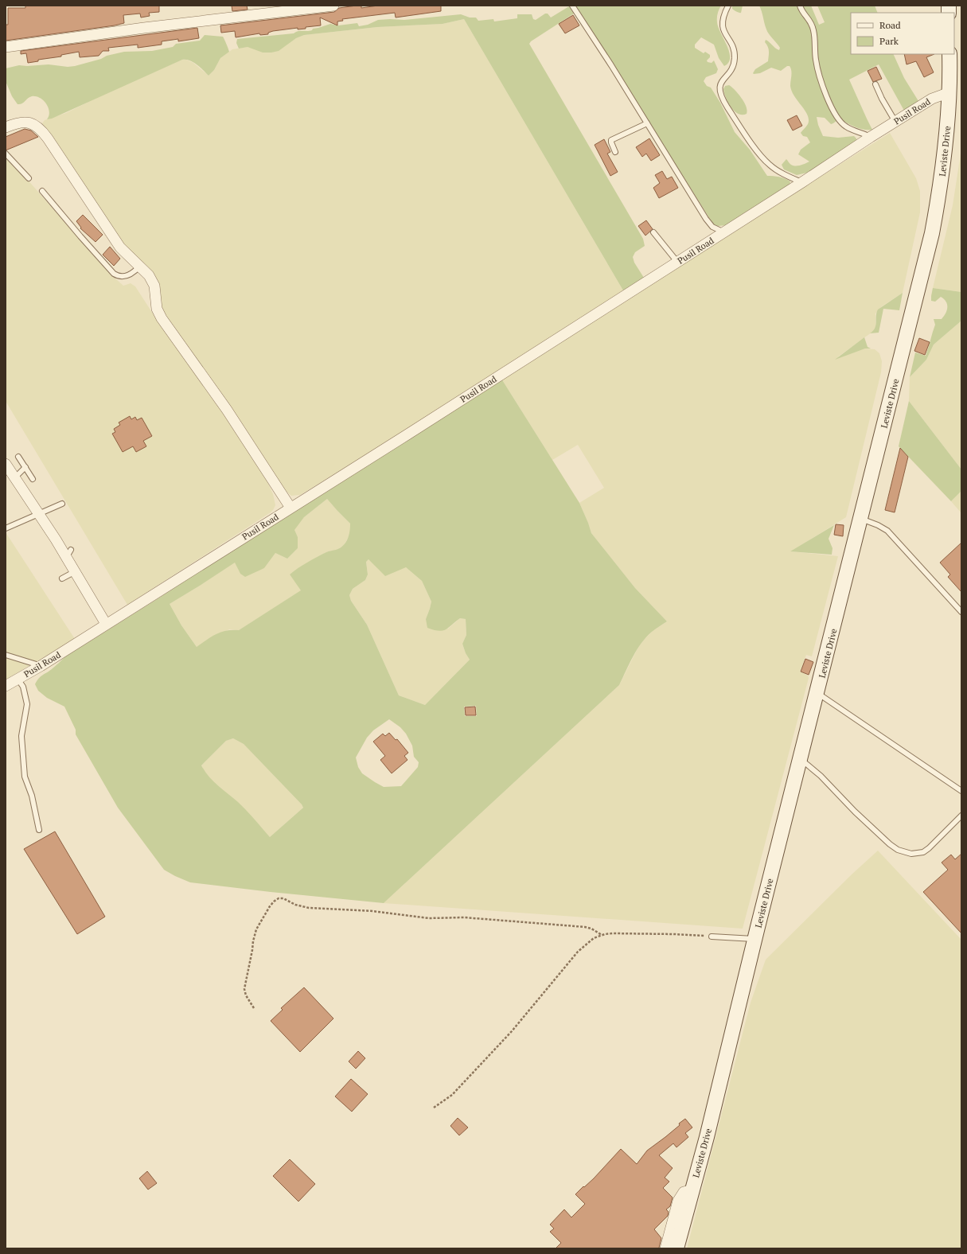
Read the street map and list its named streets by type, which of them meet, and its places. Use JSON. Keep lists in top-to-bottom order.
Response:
{
  "streets": {
    "main road": ["Leviste Drive"],
    "street": ["Pusil Road"]
  },
  "crossings": [
    ["Pusil Road", "Leviste Drive"]
  ],
  "legend": ["Road", "Park"]
}
